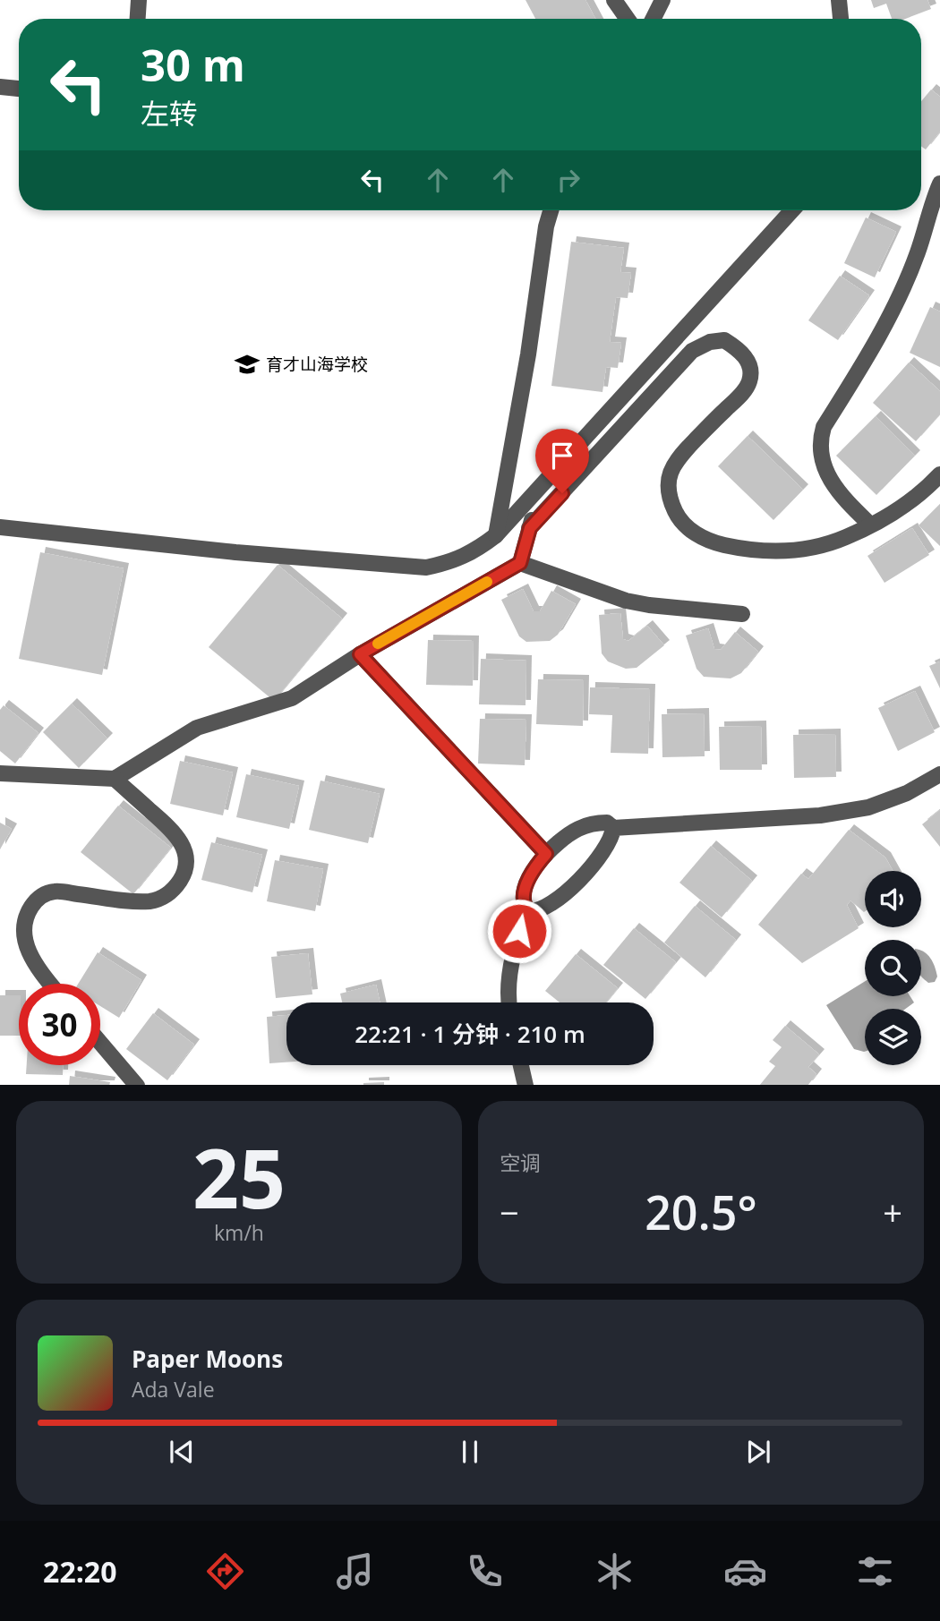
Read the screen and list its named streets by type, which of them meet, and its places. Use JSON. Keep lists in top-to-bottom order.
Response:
{
  "places": {
    "school or university": ["育才山海学校"]
  },
  "page": {
    "turn": ["30 m", "左转"],
    "limit": "30",
    "trip": "22:21 · 1 分钟 · 210 m",
    "tile": [
      ["25", "km/h"],
      "空调"
    ],
    "heat": ["−", "20.5°", "+"],
    "song": ["Paper Moons", "Ada Vale"],
    "tabs": "22:20"
  }
}
